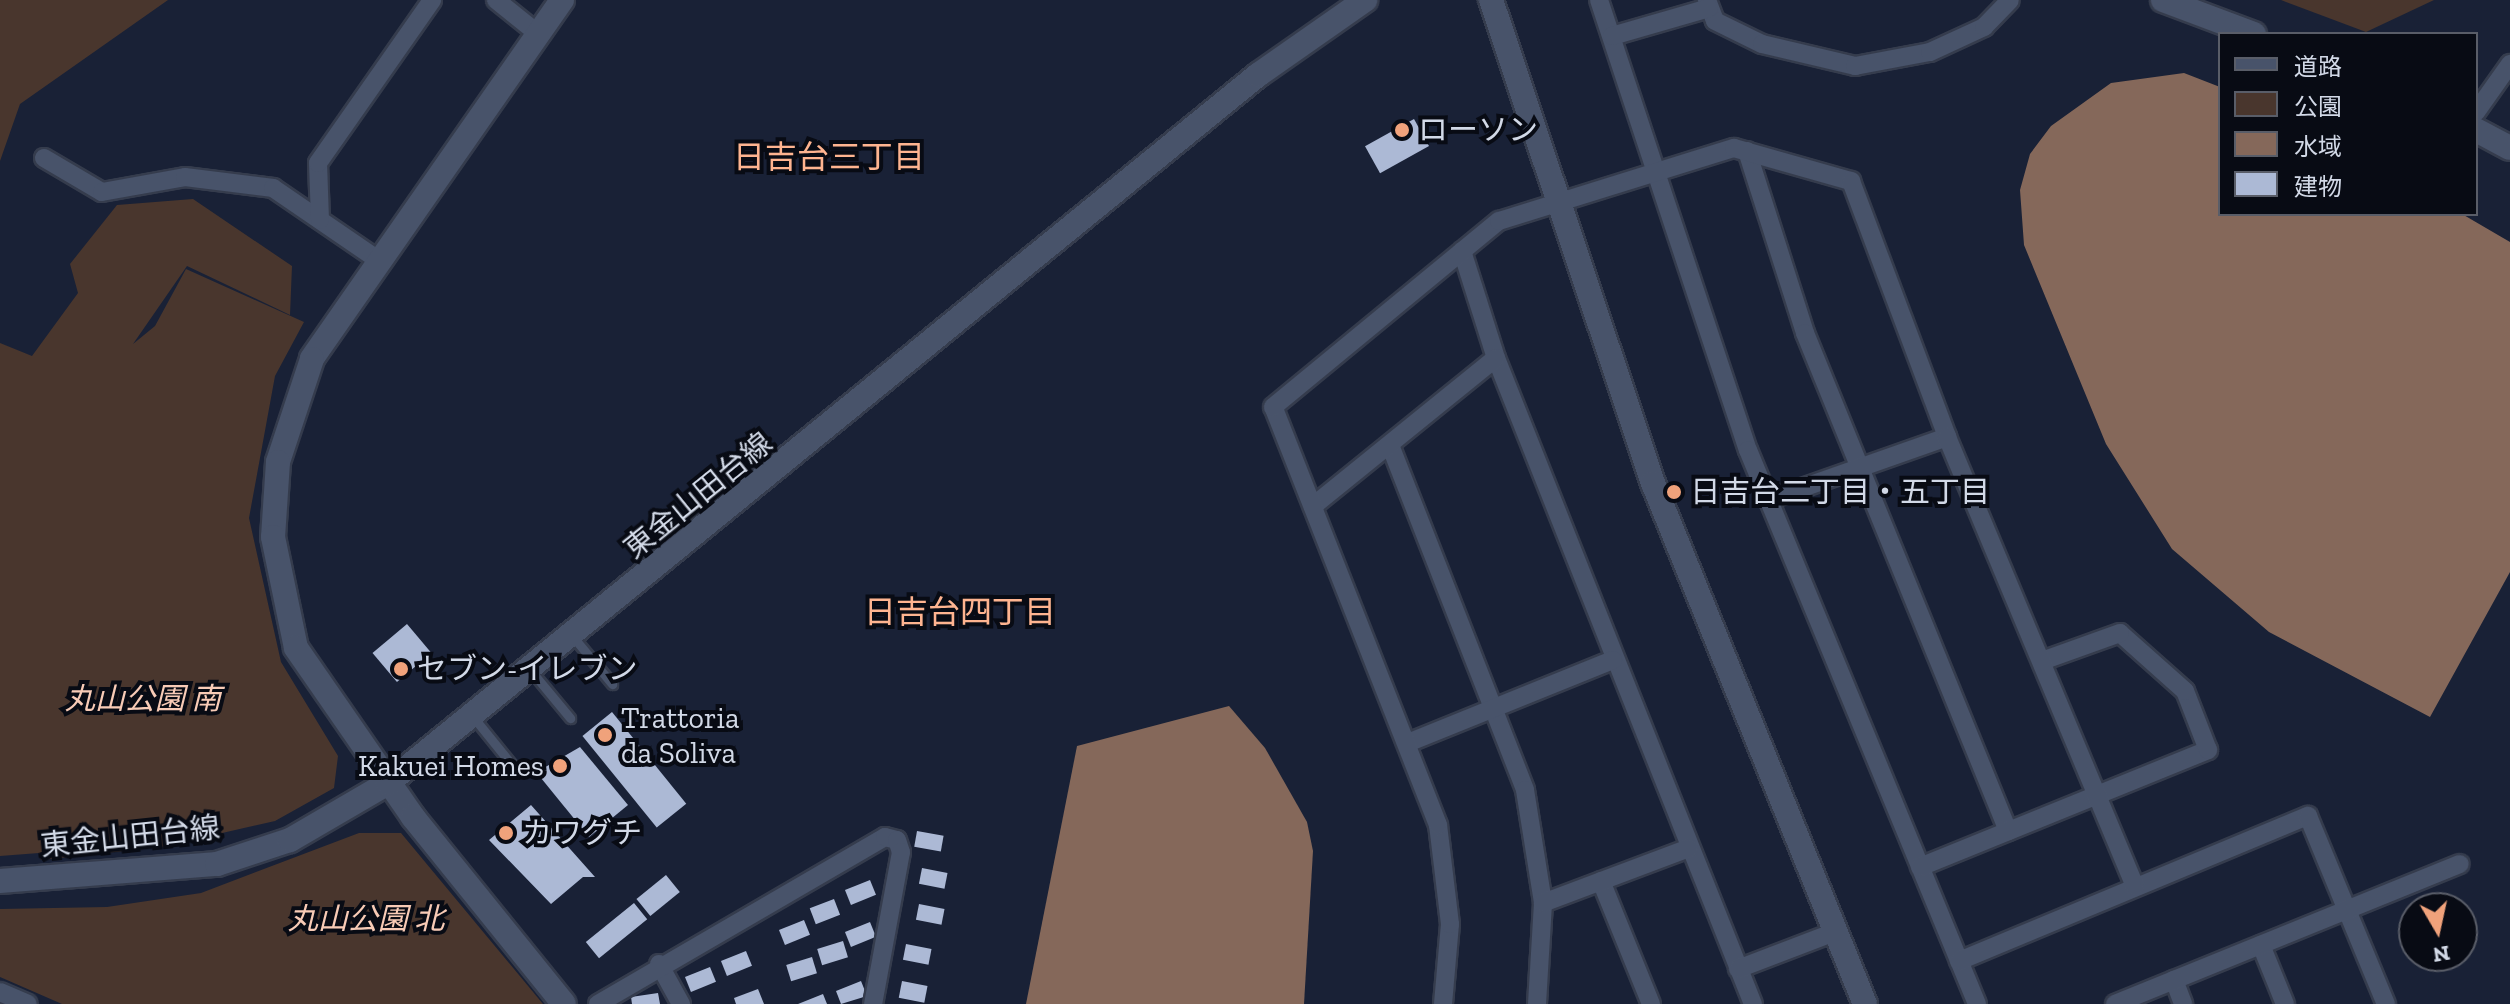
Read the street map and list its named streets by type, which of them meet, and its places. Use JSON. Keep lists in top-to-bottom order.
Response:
{
  "streets": {
    "street": ["東金山田台線"]
  },
  "districts": ["日吉台三丁目", "日吉台四丁目"],
  "parks": ["丸山公園 南", "丸山公園 北"],
  "places": [
    "ローソン",
    "日吉台二丁目・五丁目",
    "セブン-イレブン",
    "Trattoria da Soliva",
    "Kakuei Homes",
    "カワグチ"
  ],
  "legend": [
    "道路",
    "公園",
    "水域",
    "建物"
  ],
  "north": "bottom"
}
